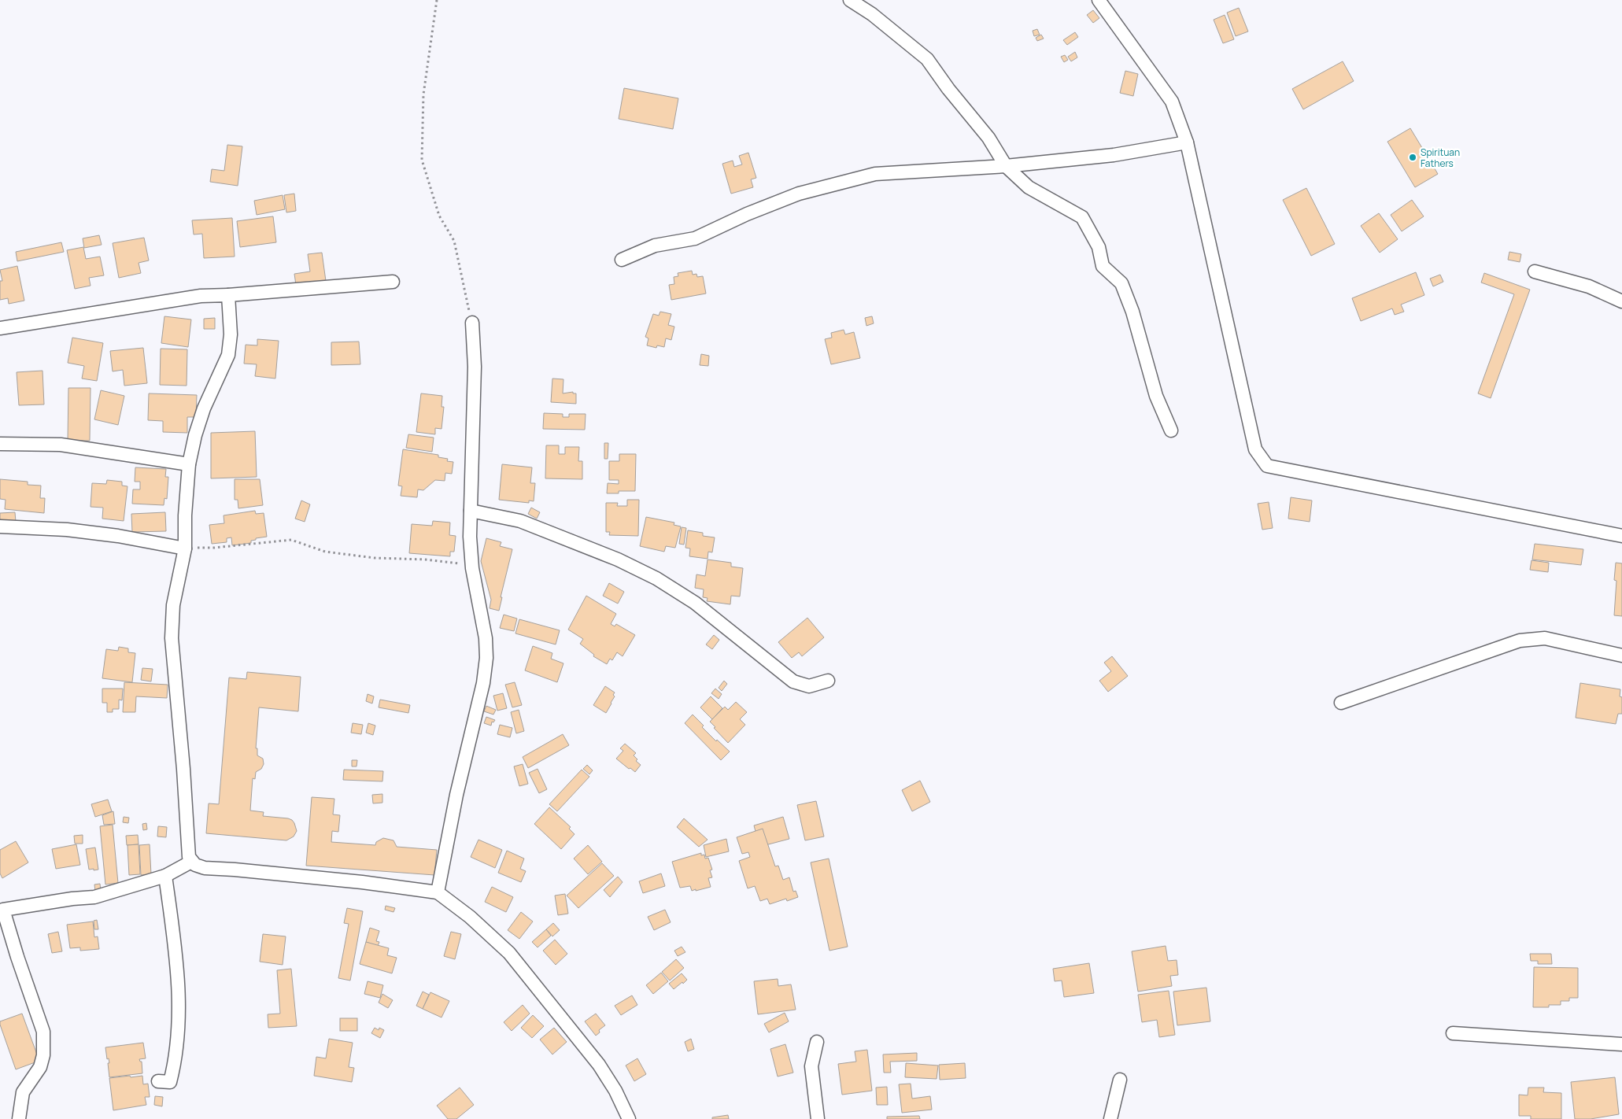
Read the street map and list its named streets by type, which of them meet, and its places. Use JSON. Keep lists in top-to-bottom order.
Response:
{
  "places": ["Spirituan Fathers"]
}
